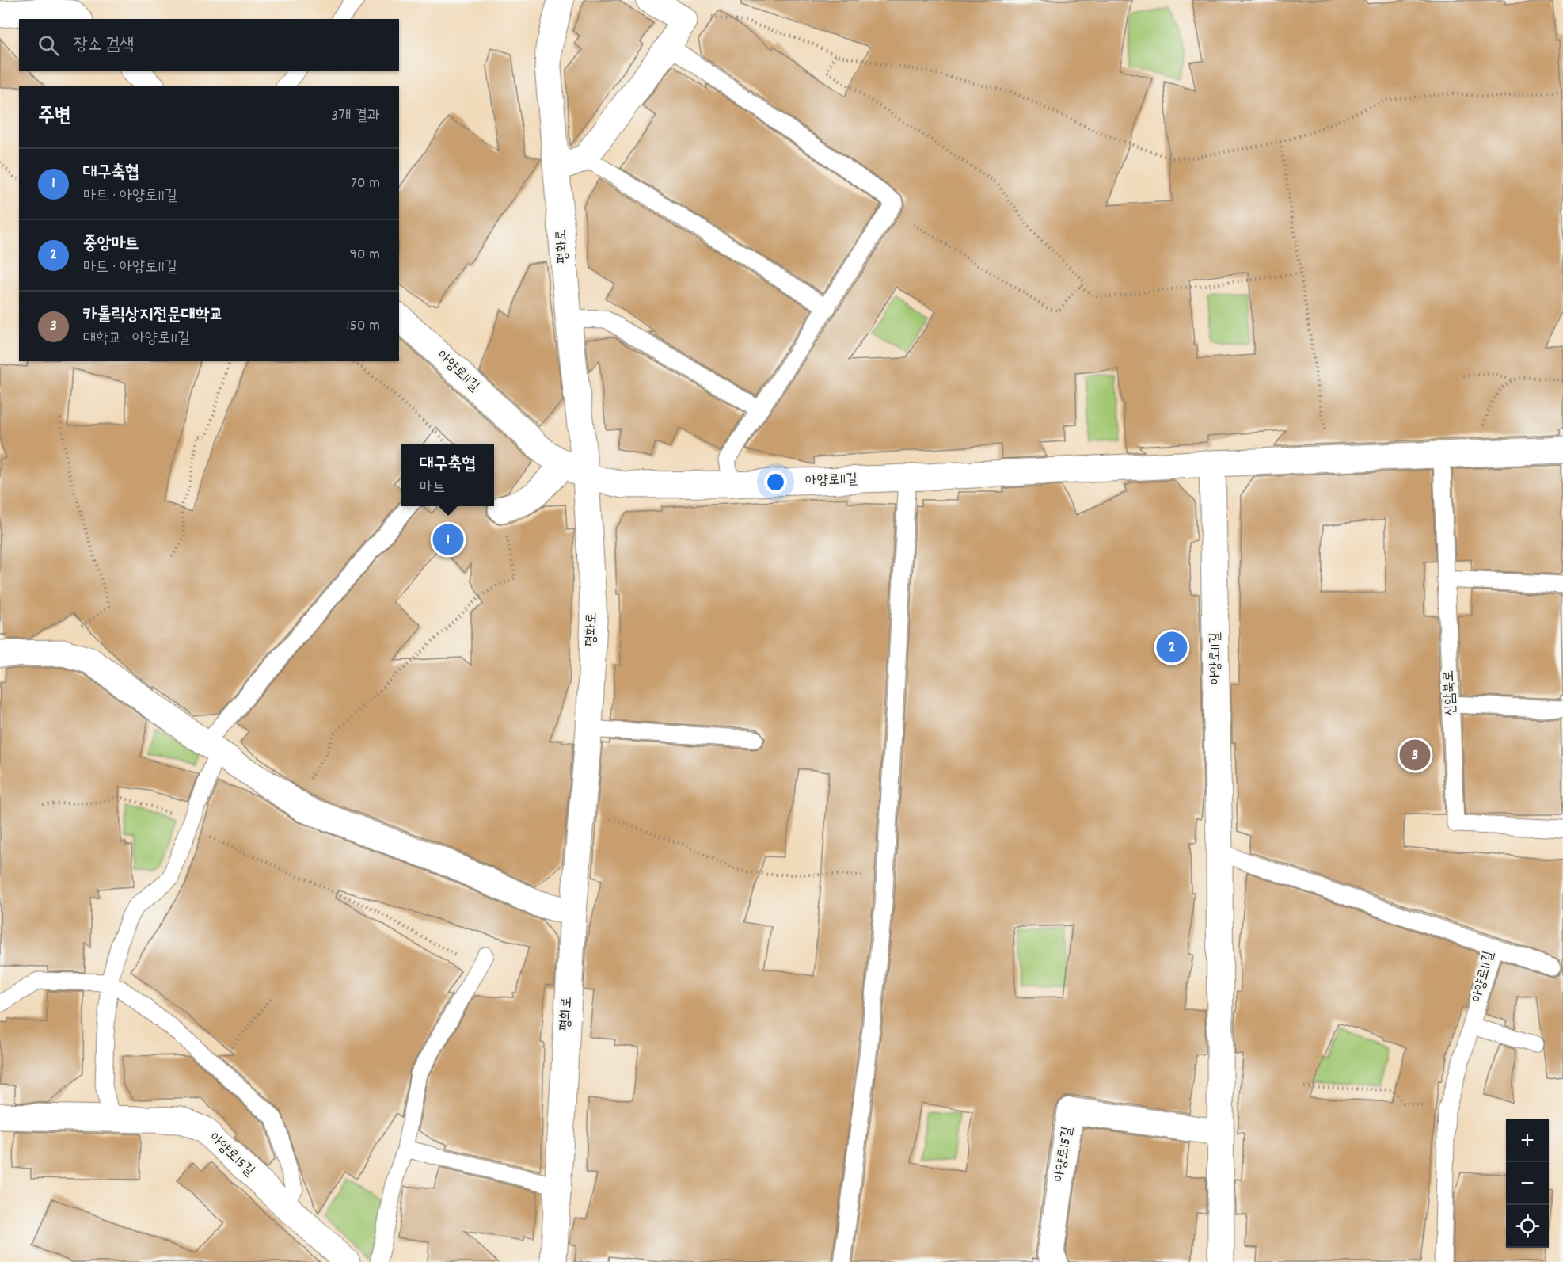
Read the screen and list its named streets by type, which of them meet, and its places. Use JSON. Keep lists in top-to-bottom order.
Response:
{
  "streets": {
    "street": ["평화로", "아양로11길", "아양로15길"],
    "lane": ["신암북로"]
  },
  "crossings": [
    ["평화로", "아양로11길"],
    ["아양로11길", "신암북로"],
    ["아양로11길", "아양로15길"]
  ],
  "page": {
    "search": "장소 검색",
    "heading": ["주변", "3개 결과"],
    "list": [
      {
        "mark": "1",
        "name": "대구축협",
        "note": "마트 · 아양로11길",
        "value": "70 m"
      },
      {
        "mark": "2",
        "name": "중앙마트",
        "note": "마트 · 아양로11길",
        "value": "90 m"
      },
      {
        "mark": "3",
        "name": "카톨릭상지전문대학교",
        "note": "대학교 · 아양로11길",
        "value": "150 m"
      }
    ],
    "popup": ["대구축협", "마트"],
    "pins": ["1", "2", "3"],
    "map_buttons": ["+", "−"]
  }
}
